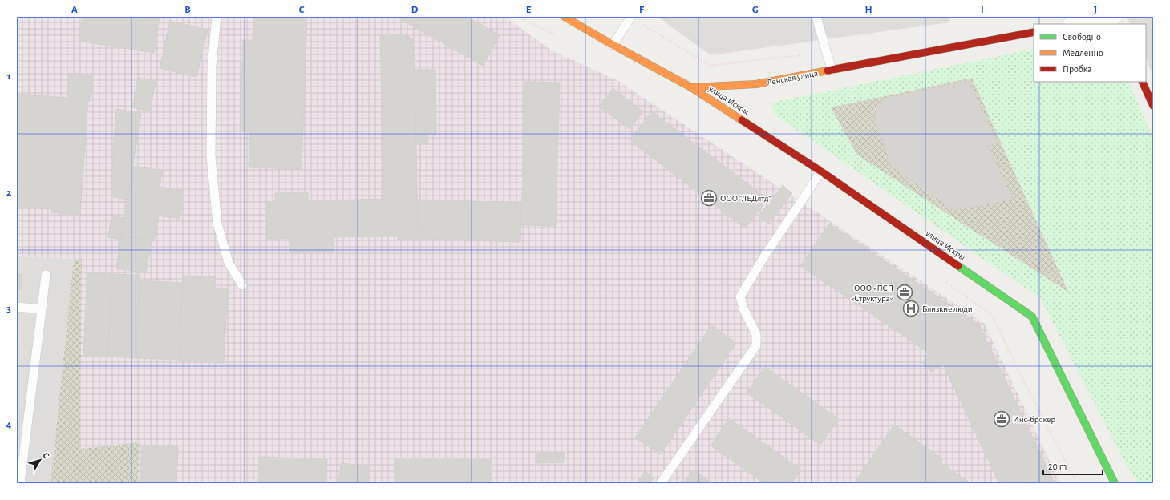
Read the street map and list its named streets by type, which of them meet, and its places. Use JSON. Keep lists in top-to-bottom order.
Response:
{
  "streets": {
    "street": ["Ленская улица", "улица Искры"]
  },
  "crossings": [
    ["Ленская улица", "улица Искры"]
  ],
  "places": {
    "office": ["ООО \"ЛЕДлтд\"", "ООО «ПСП «Структура»", "Инс-брокер"],
    "hospital": ["Близкие люди"]
  },
  "legend": ["Свободно", "Медленно", "Пробка"],
  "scale_bar": "20 m",
  "north": "top right",
  "grid": {
    "columns": [
      "A",
      "B",
      "C",
      "D",
      "E",
      "F",
      "G",
      "H",
      "I",
      "J"
    ],
    "rows": [
      "1",
      "2",
      "3",
      "4"
    ]
  }
}
